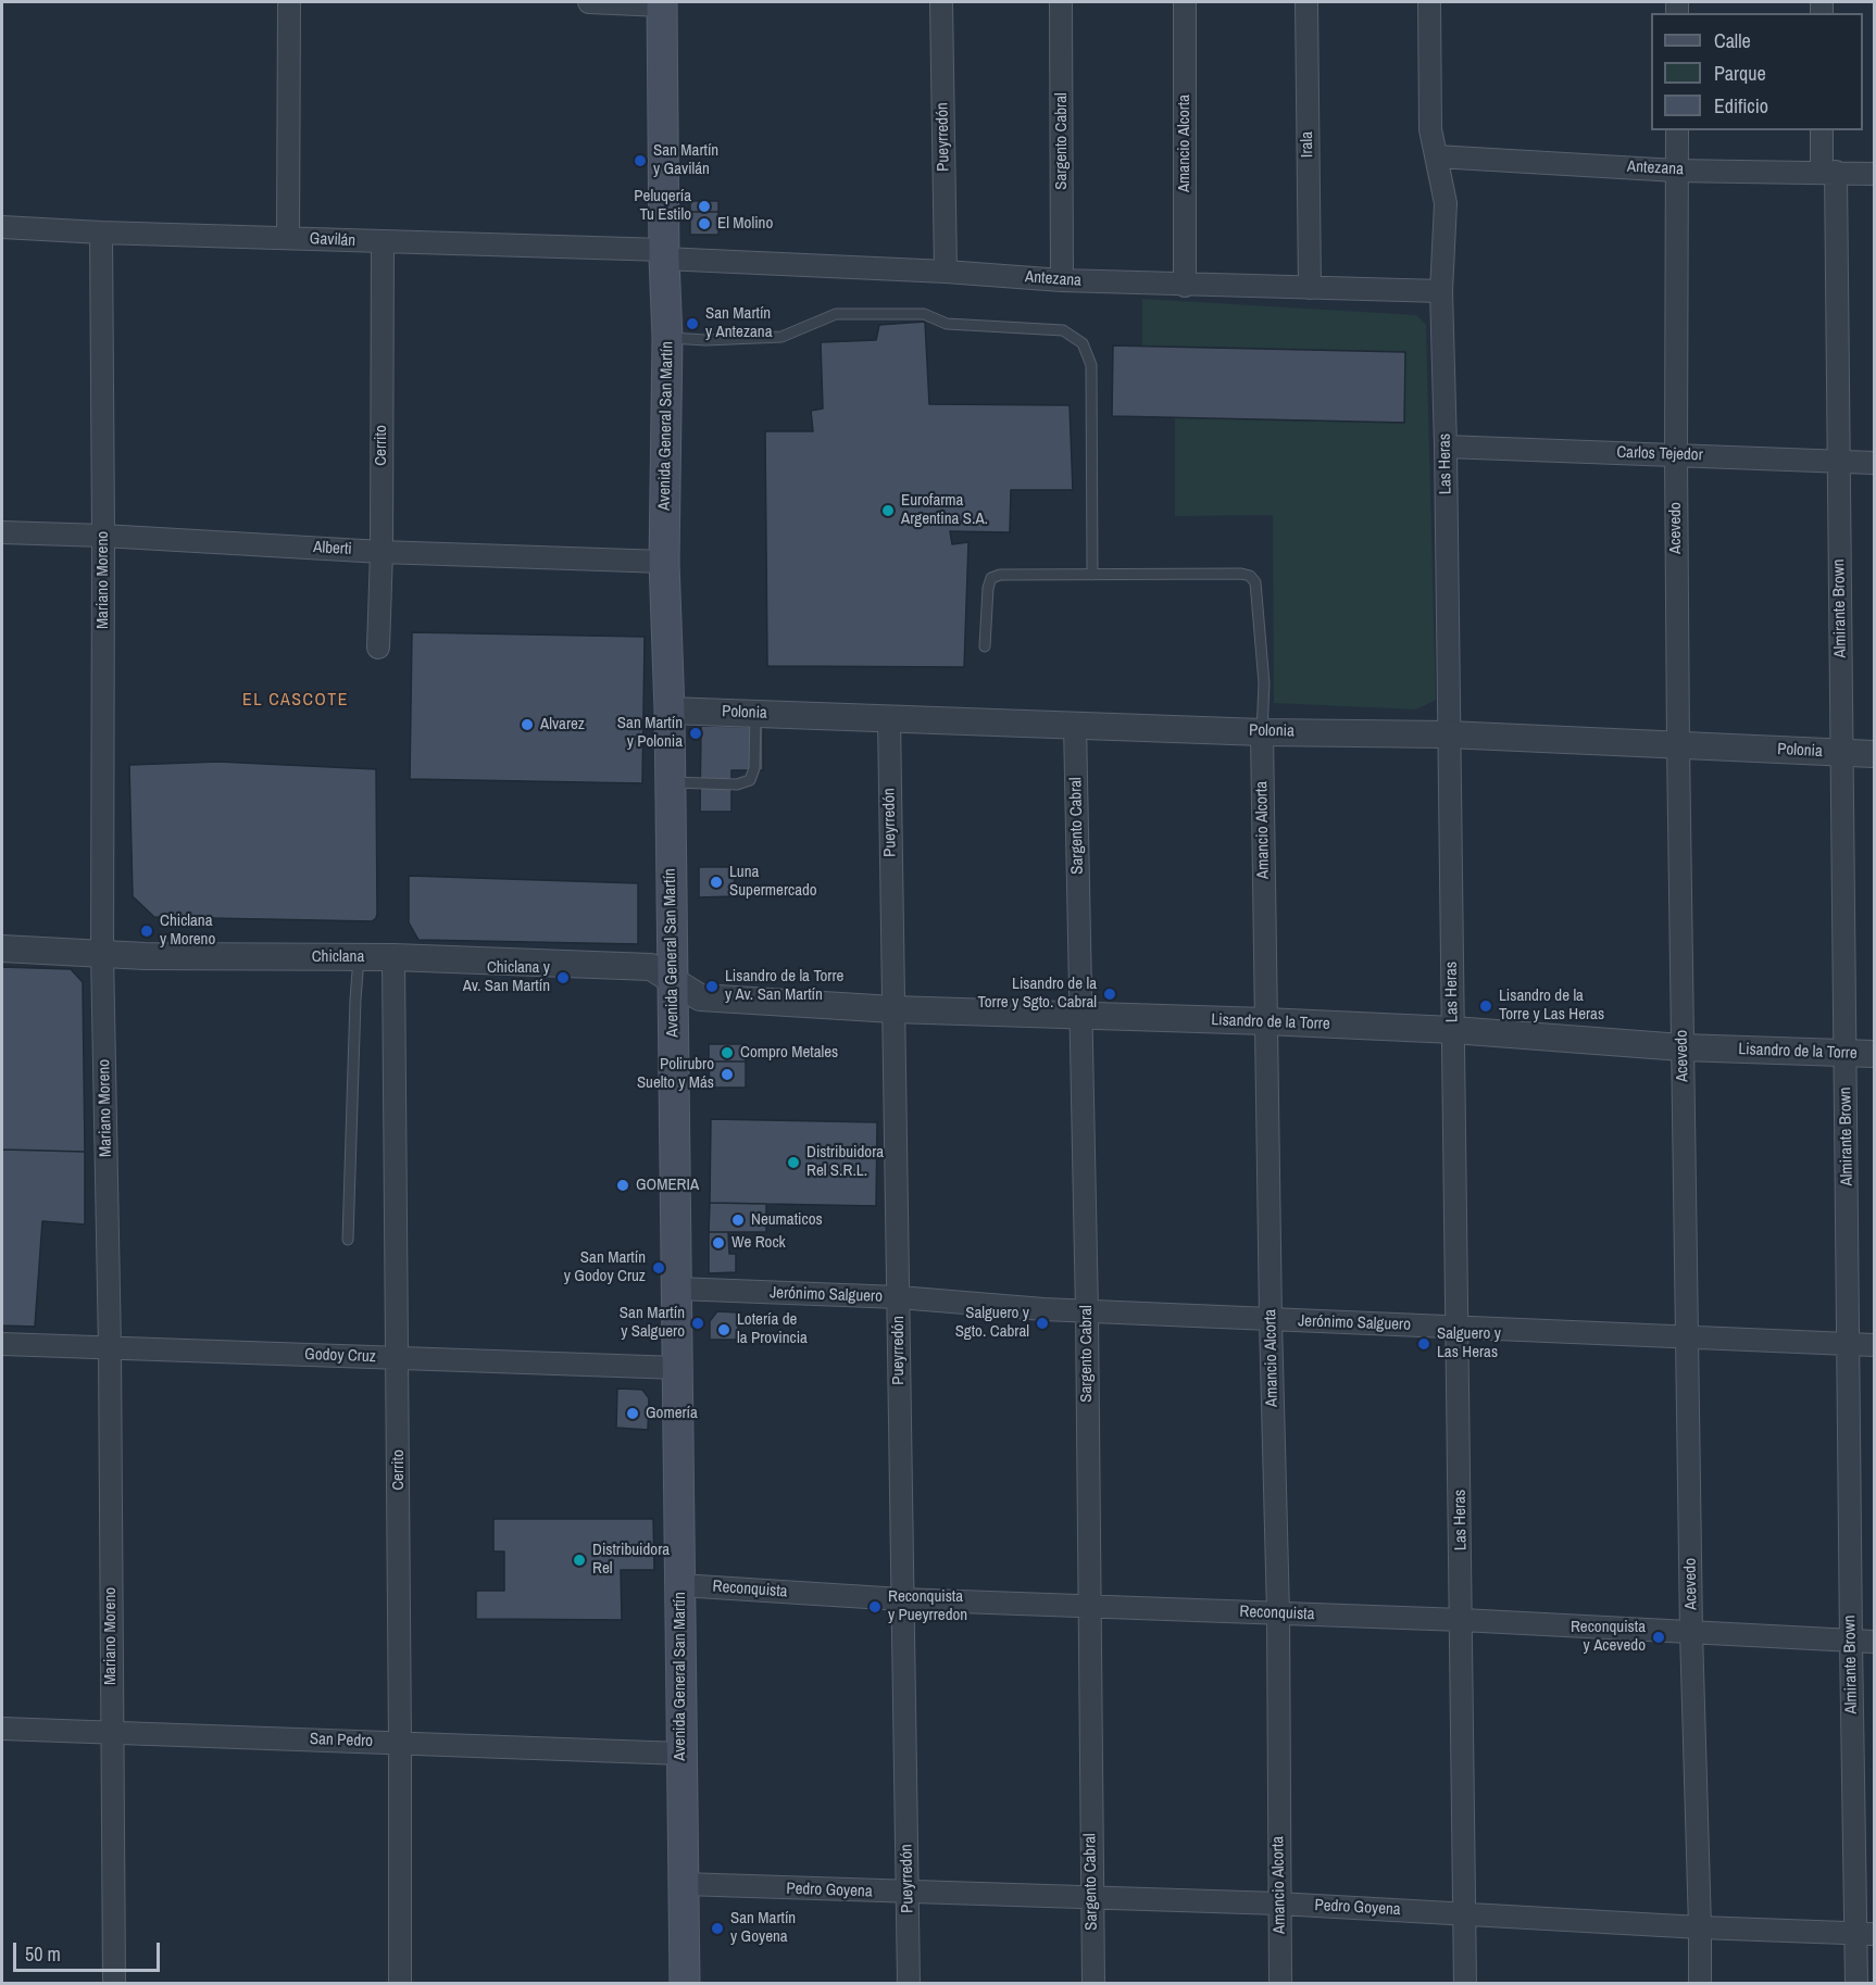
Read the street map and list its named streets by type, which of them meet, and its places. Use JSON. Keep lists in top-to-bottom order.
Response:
{
  "streets": {
    "main road": ["Avenida General San Martín"],
    "street": [
      "Pueyrredón",
      "Sargento Cabral",
      "Amancio Alcorta",
      "Irala",
      "Antezana",
      "Gavilán",
      "Cerrito",
      "Carlos Tejedor",
      "Las Heras",
      "Acevedo",
      "Alberti",
      "Mariano Moreno",
      "Almirante Brown",
      "Polonia",
      "Chiclana",
      "Lisandro de la Torre",
      "Jerónimo Salguero",
      "Godoy Cruz",
      "Reconquista",
      "San Pedro",
      "Pedro Goyena"
    ]
  },
  "crossings": [
    ["Pueyrredón", "Antezana"],
    ["Pueyrredón", "Polonia"],
    ["Pueyrredón", "Lisandro de la Torre"],
    ["Pueyrredón", "Jerónimo Salguero"],
    ["Pueyrredón", "Reconquista"],
    ["Pueyrredón", "Pedro Goyena"],
    ["Sargento Cabral", "Antezana"],
    ["Sargento Cabral", "Polonia"],
    ["Sargento Cabral", "Lisandro de la Torre"],
    ["Sargento Cabral", "Jerónimo Salguero"],
    ["Sargento Cabral", "Reconquista"],
    ["Sargento Cabral", "Pedro Goyena"],
    ["Amancio Alcorta", "Antezana"],
    ["Amancio Alcorta", "Polonia"],
    ["Amancio Alcorta", "Lisandro de la Torre"],
    ["Amancio Alcorta", "Jerónimo Salguero"],
    ["Amancio Alcorta", "Reconquista"],
    ["Amancio Alcorta", "Pedro Goyena"],
    ["Irala", "Antezana"],
    ["Antezana", "Gavilán"],
    ["Antezana", "Avenida General San Martín"],
    ["Antezana", "Las Heras"],
    ["Antezana", "Acevedo"],
    ["Antezana", "Almirante Brown"],
    ["Gavilán", "Avenida General San Martín"],
    ["Gavilán", "Cerrito"],
    ["Gavilán", "Mariano Moreno"],
    ["Avenida General San Martín", "Alberti"],
    ["Avenida General San Martín", "Polonia"],
    ["Avenida General San Martín", "Chiclana"],
    ["Avenida General San Martín", "Lisandro de la Torre"],
    ["Avenida General San Martín", "Jerónimo Salguero"],
    ["Avenida General San Martín", "Godoy Cruz"],
    ["Avenida General San Martín", "Reconquista"],
    ["Avenida General San Martín", "San Pedro"],
    ["Avenida General San Martín", "Pedro Goyena"],
    ["Cerrito", "Alberti"],
    ["Cerrito", "Chiclana"],
    ["Cerrito", "Godoy Cruz"],
    ["Cerrito", "San Pedro"],
    ["Carlos Tejedor", "Las Heras"],
    ["Carlos Tejedor", "Acevedo"],
    ["Carlos Tejedor", "Almirante Brown"],
    ["Las Heras", "Polonia"],
    ["Las Heras", "Lisandro de la Torre"],
    ["Las Heras", "Jerónimo Salguero"],
    ["Las Heras", "Reconquista"],
    ["Las Heras", "Pedro Goyena"],
    ["Acevedo", "Polonia"],
    ["Acevedo", "Lisandro de la Torre"],
    ["Acevedo", "Jerónimo Salguero"],
    ["Acevedo", "Reconquista"],
    ["Acevedo", "Pedro Goyena"],
    ["Alberti", "Mariano Moreno"],
    ["Mariano Moreno", "Chiclana"],
    ["Mariano Moreno", "Godoy Cruz"],
    ["Mariano Moreno", "San Pedro"],
    ["Almirante Brown", "Polonia"],
    ["Almirante Brown", "Lisandro de la Torre"],
    ["Almirante Brown", "Jerónimo Salguero"],
    ["Almirante Brown", "Reconquista"],
    ["Almirante Brown", "Pedro Goyena"],
    ["Chiclana", "Lisandro de la Torre"]
  ],
  "districts": ["EL CASCOTE"],
  "places": [
    "San Martín y Gavilán",
    "Peluqería Tu Estilo",
    "El Molino",
    "San Martín y Antezana",
    "Eurofarma Argentina S.A.",
    "Alvarez",
    "San Martín y Polonia",
    "Luna Supermercado",
    "Chiclana y Moreno",
    "Chiclana y Av. San Martín",
    "Lisandro de la Torre y Av. San Martín",
    "Lisandro de la Torre y Sgto. Cabral",
    "Lisandro de la Torre y Las Heras",
    "Compro Metales",
    "Polirubro Suelto y Más",
    "Distribuidora Rel S.R.L.",
    "GOMERIA",
    "Neumaticos",
    "We Rock",
    "San Martín y Godoy Cruz",
    "San Martín y Salguero",
    "Salguero y Sgto. Cabral",
    "Lotería de la Provincia",
    "Salguero y Las Heras",
    "Gomería",
    "Distribuidora Rel",
    "Reconquista y Pueyrredon",
    "Reconquista y Acevedo",
    "San Martín y Goyena"
  ],
  "legend": ["Calle", "Parque", "Edificio"],
  "scale_bar": "50 m"
}
